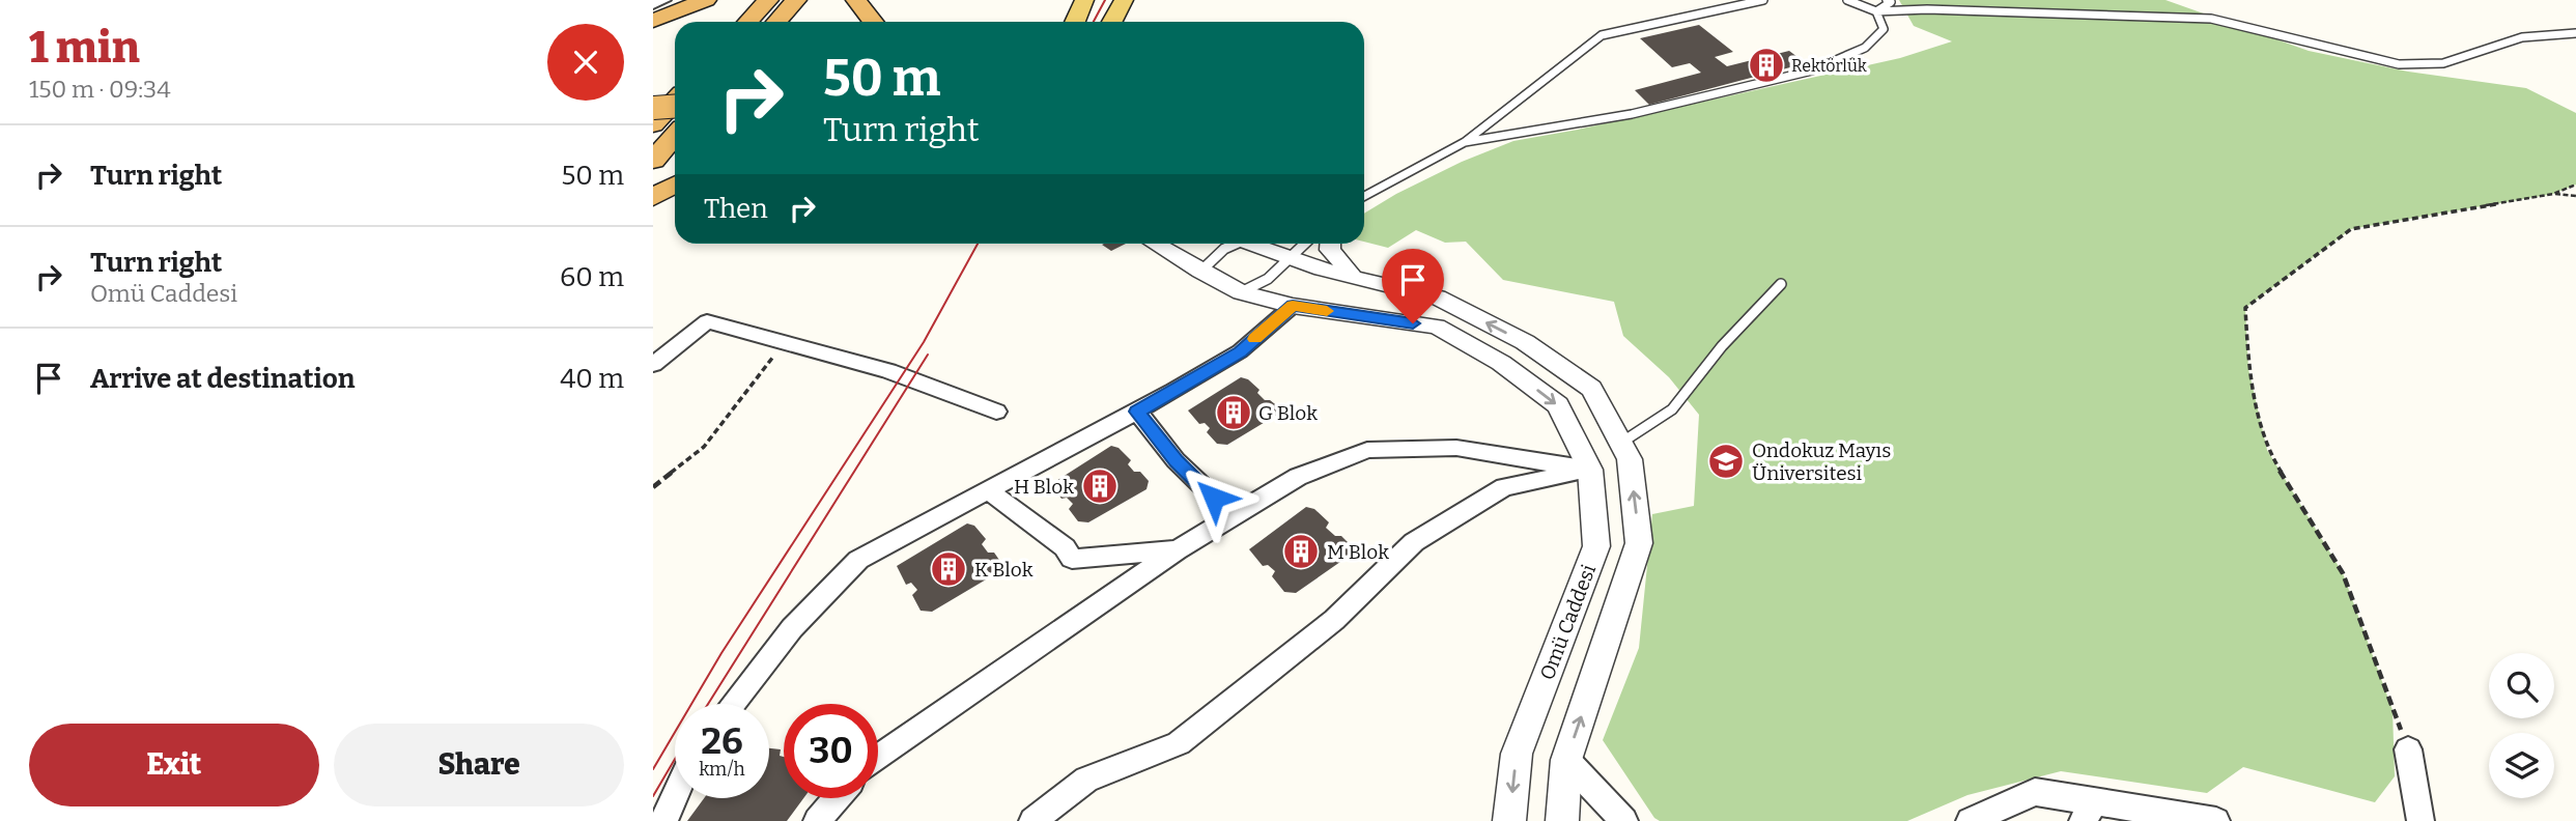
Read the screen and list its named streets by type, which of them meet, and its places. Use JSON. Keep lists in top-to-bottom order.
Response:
{
  "streets": {
    "street": ["Omü Caddesi"]
  },
  "places": {
    "building": [
      "Rektörlük",
      "G Blok",
      "H Blok",
      "M Blok",
      "K Blok"
    ],
    "school or university": ["Ondokuz Mayıs Üniversitesi"]
  },
  "page": {
    "heading": ["1 min", "150 m · 09:34"],
    "turn": ["50 m", "Turn right"],
    "list": [
      {
        "name": "Turn right",
        "value": "50 m"
      },
      {
        "name": "Turn right",
        "note": "Omü Caddesi",
        "value": "60 m"
      },
      {
        "name": "Arrive at destination",
        "value": "40 m"
      }
    ],
    "then": "Then",
    "speed": "26 km/h",
    "limit": "30",
    "buttons": ["Exit", "Share"]
  }
}
